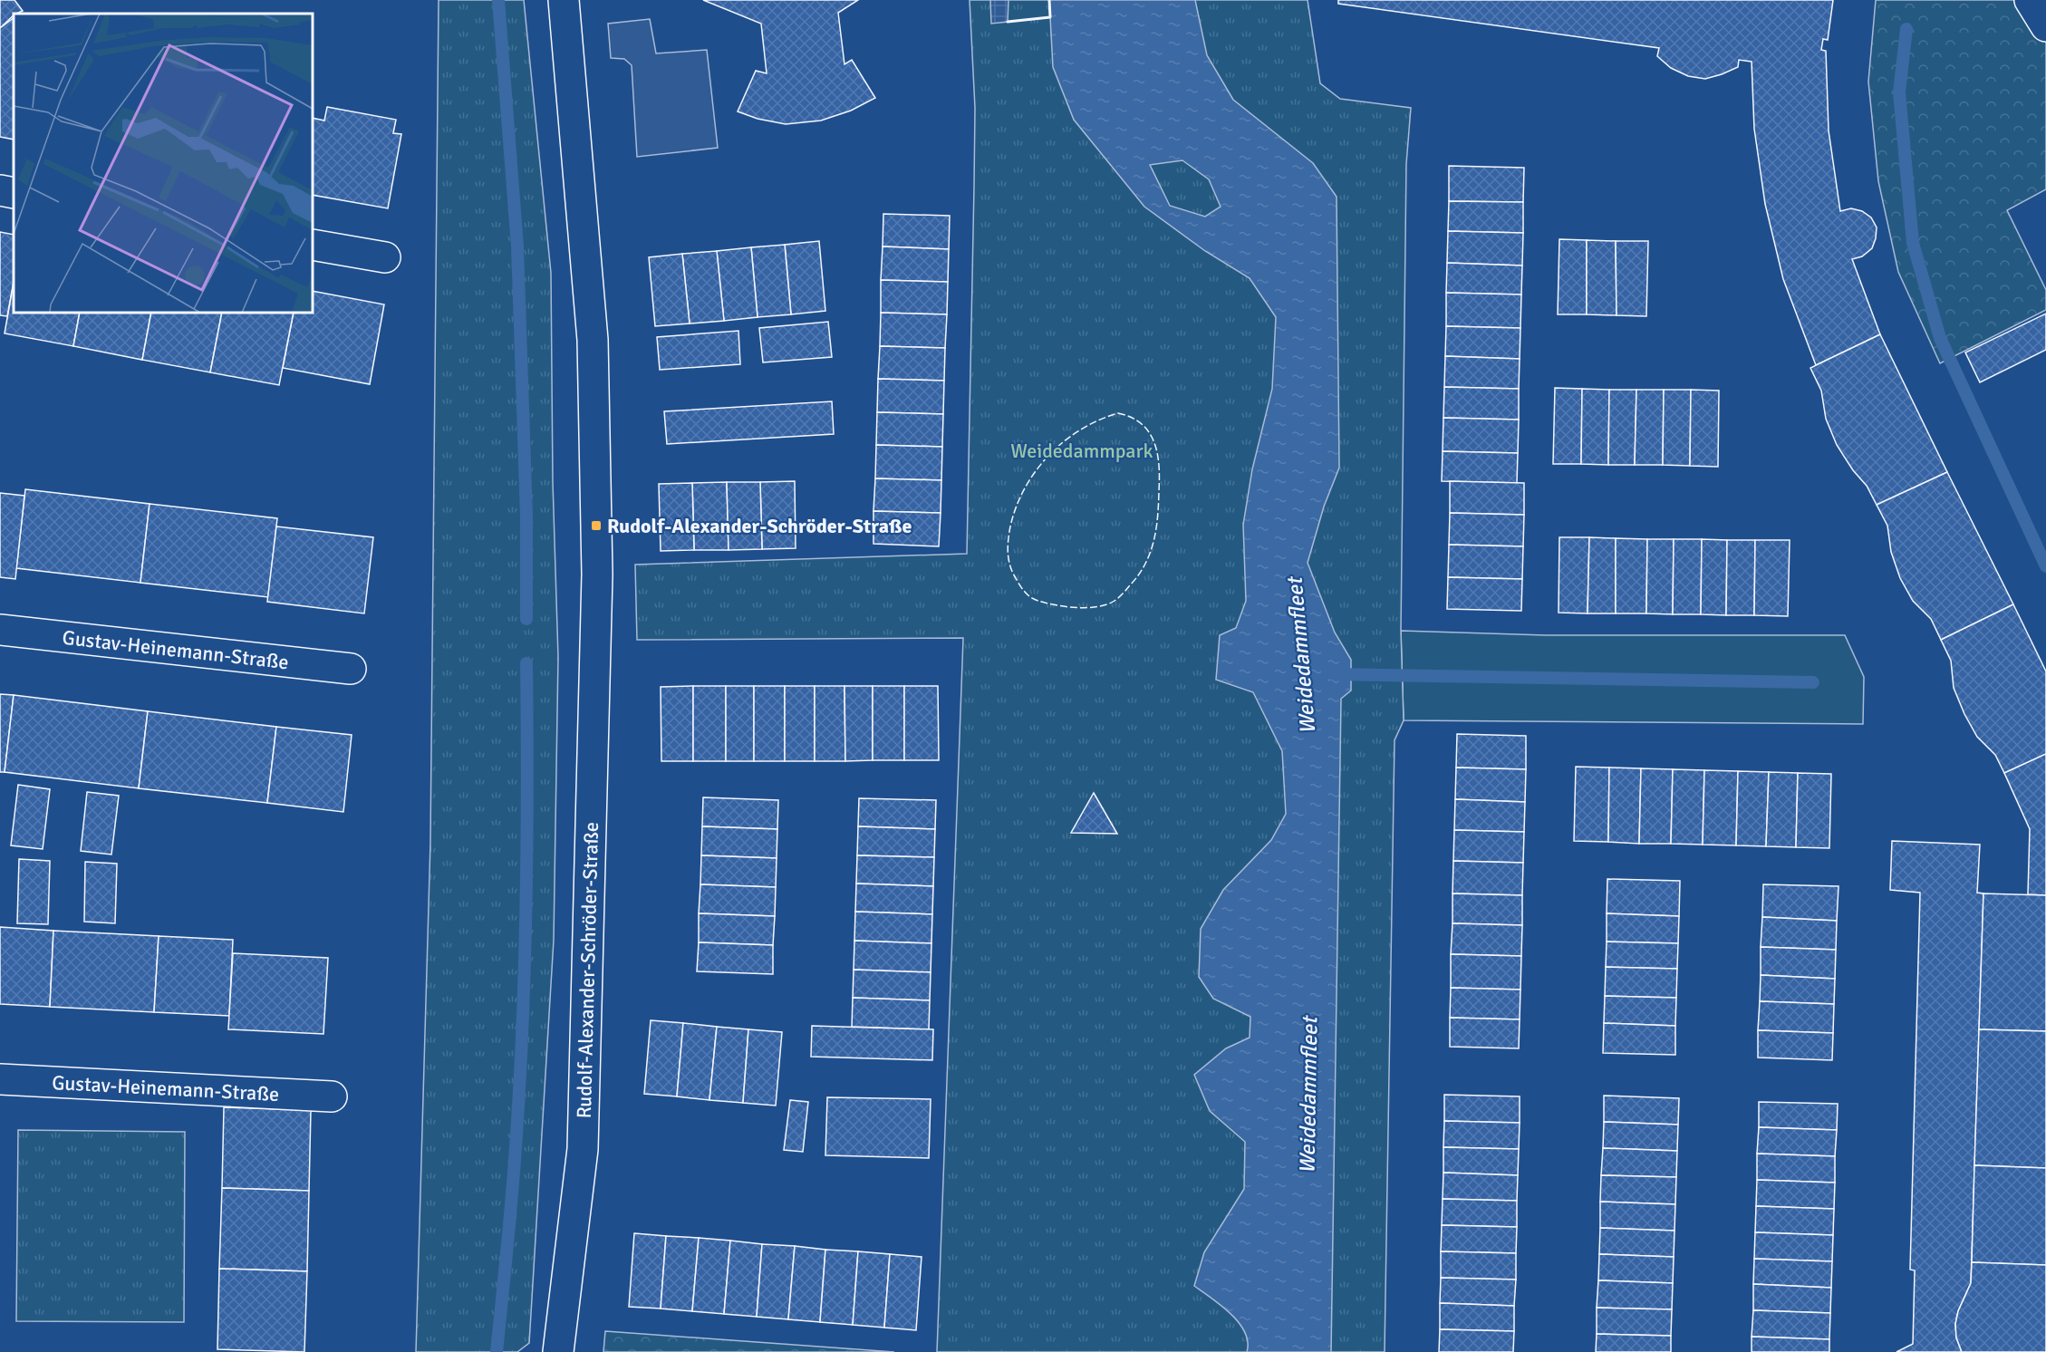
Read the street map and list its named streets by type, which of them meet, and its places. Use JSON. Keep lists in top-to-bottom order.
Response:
{
  "streets": {
    "street": ["Gustav-Heinemann-Straße", "Rudolf-Alexander-Schröder-Straße"]
  },
  "water": ["Weidedammfleet"],
  "parks": ["Weidedammpark"],
  "places": {
    "transit": ["Rudolf-Alexander-Schröder-Straße"]
  }
}
